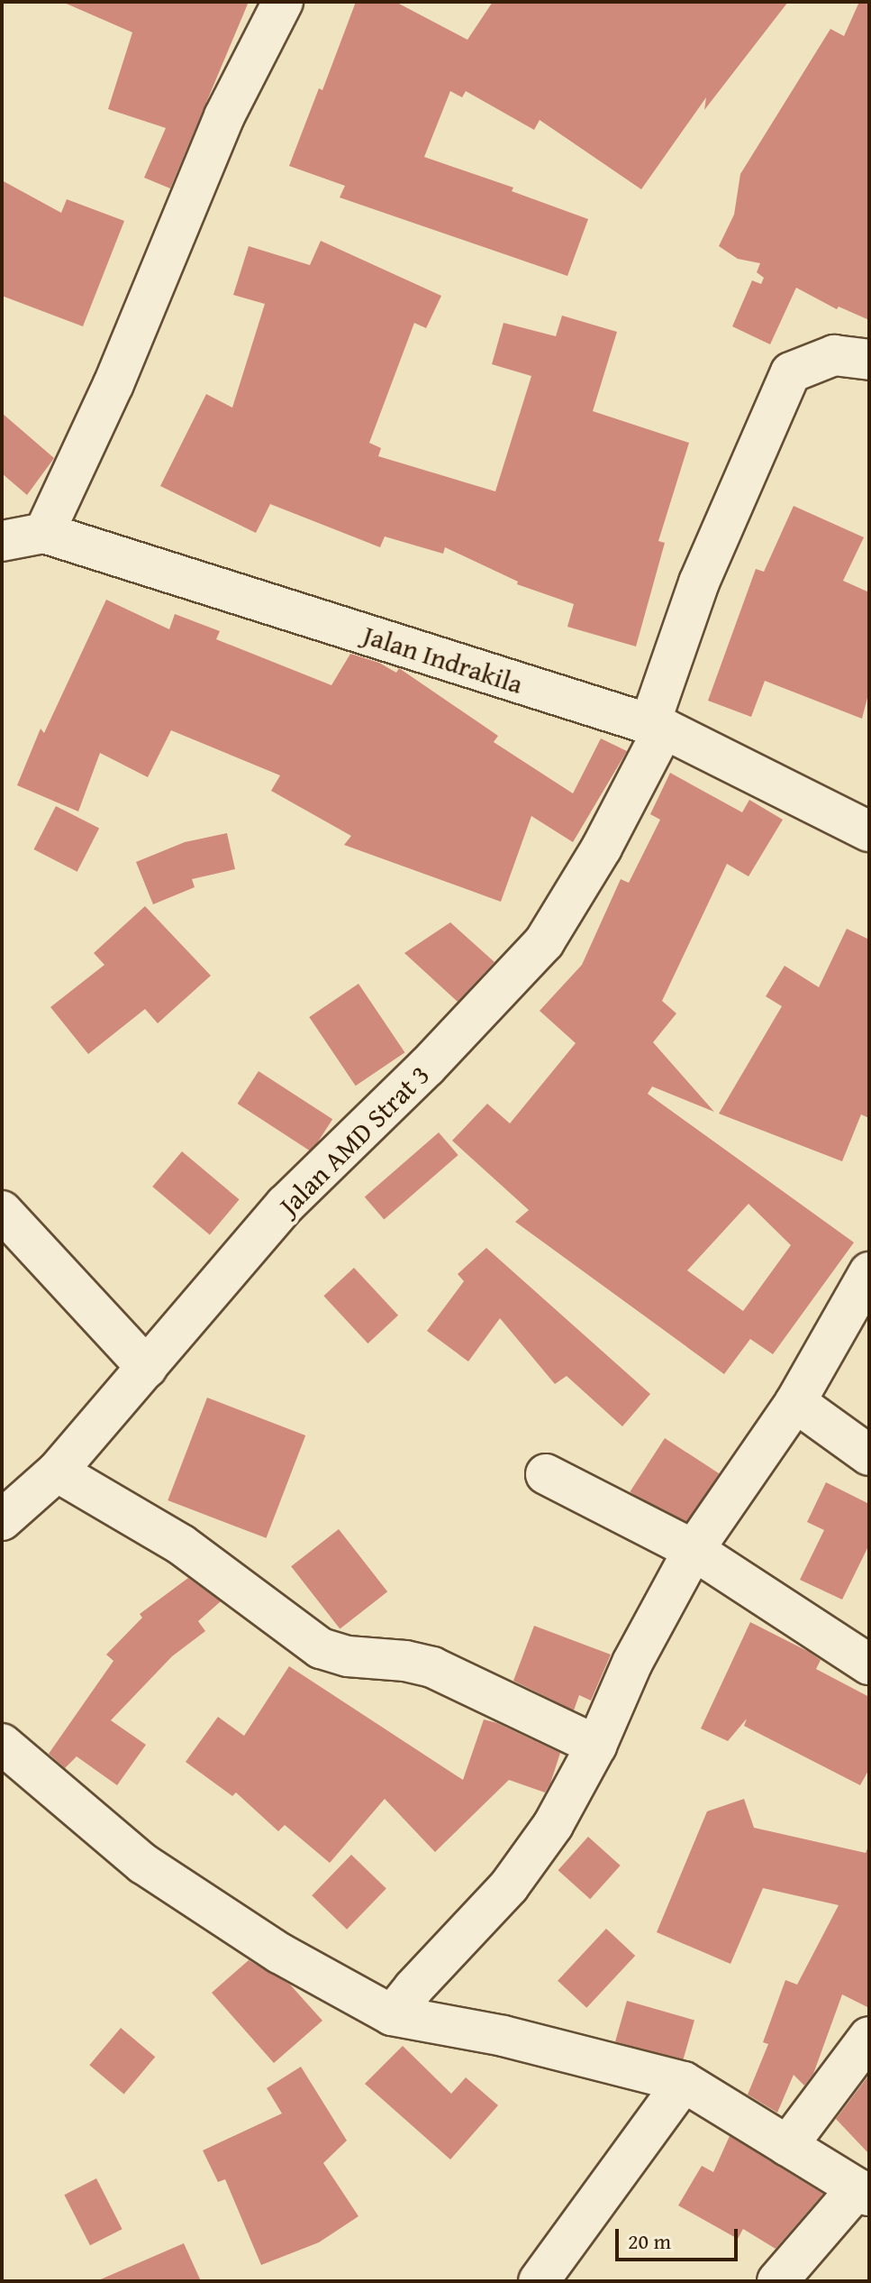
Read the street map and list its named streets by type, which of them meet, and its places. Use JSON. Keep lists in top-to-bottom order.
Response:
{
  "streets": {
    "street": ["Jalan Indrakila", "Jalan AMD Strat 3"]
  },
  "crossings": [
    ["Jalan Indrakila", "Jalan AMD Strat 3"]
  ],
  "scale_bar": "20 m"
}
